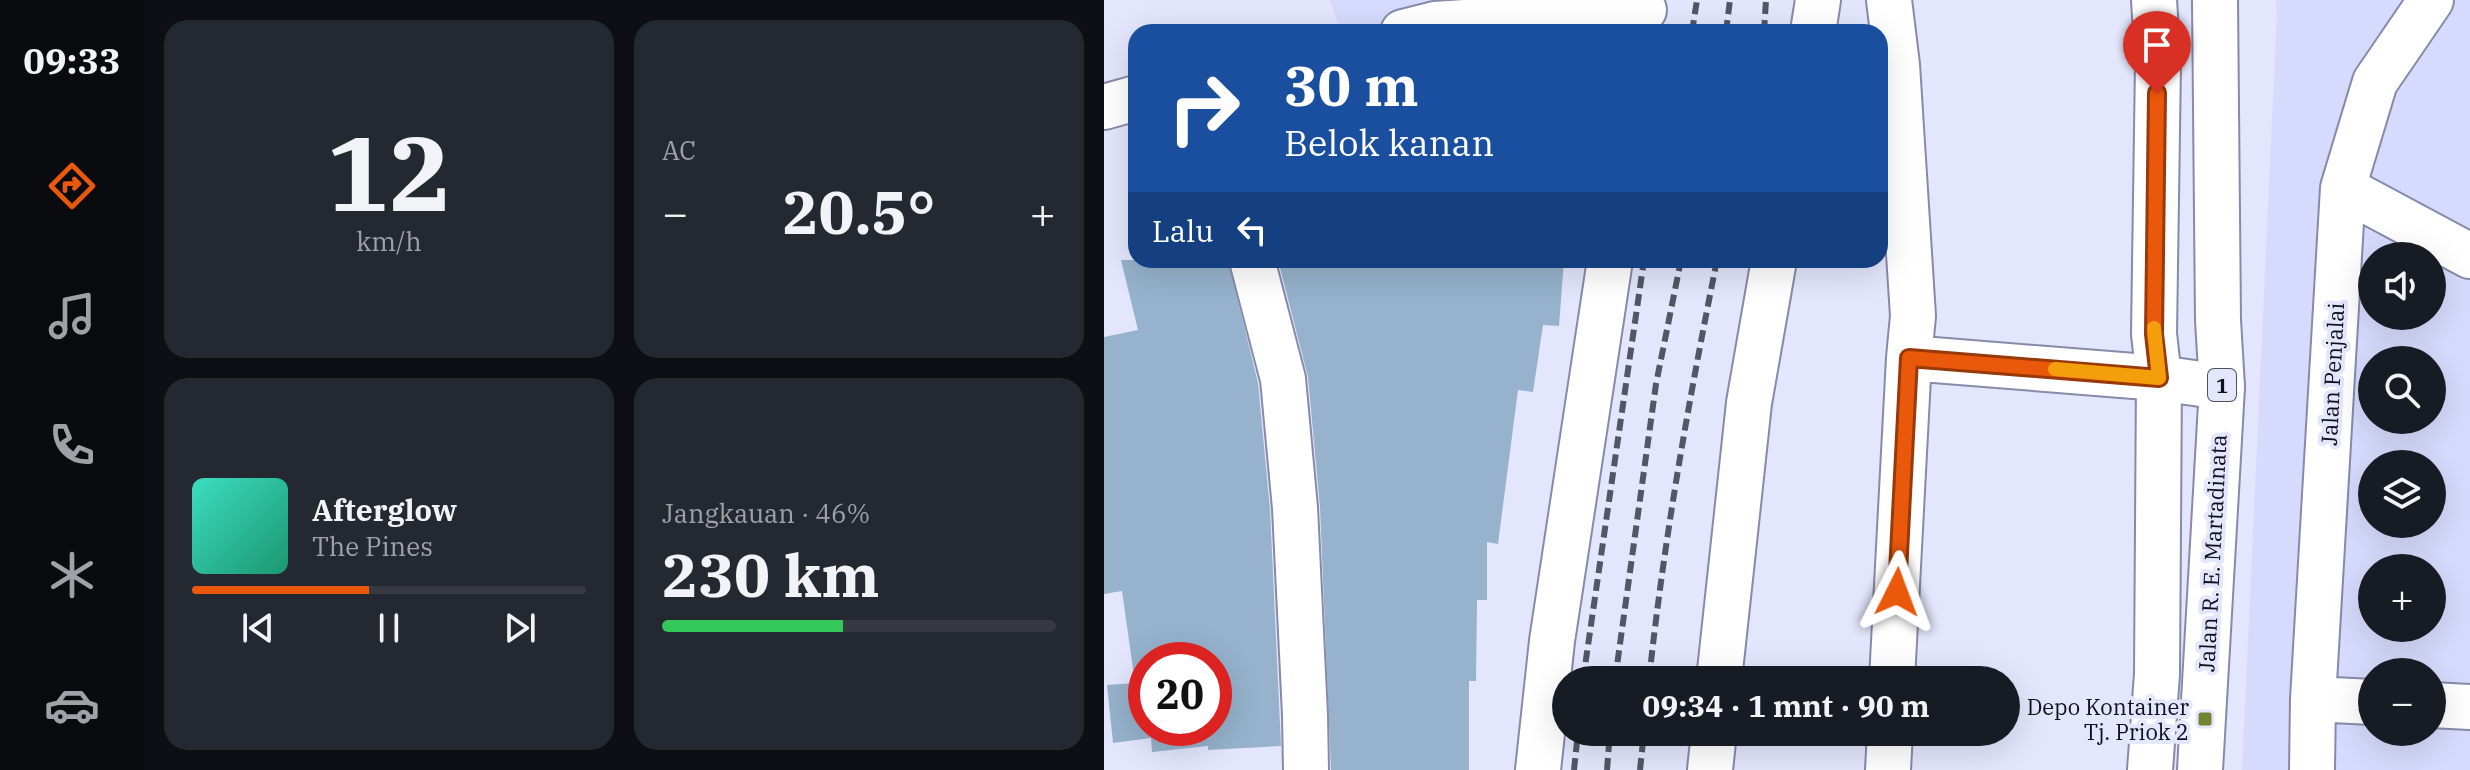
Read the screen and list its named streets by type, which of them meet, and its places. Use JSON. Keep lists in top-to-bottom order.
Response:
{
  "streets": {
    "main road": ["Jalan Penjalai", "1", "Jalan R. E. Martadinata"]
  },
  "places": {
    "transit": ["Depo Kontainer Tj. Priok 2"]
  },
  "page": {
    "tabs": "09:33",
    "tile": [
      ["12", "km/h"],
      "AC",
      ["Jangkauan · 46%", "230 km"]
    ],
    "turn": ["30 m", "Belok kanan"],
    "heat": ["−", "20.5°", "+"],
    "then": "Lalu",
    "map_buttons": ["+", "−"],
    "song": ["Afterglow", "The Pines"],
    "limit": "20",
    "trip": "09:34 · 1 mnt · 90 m"
  }
}
